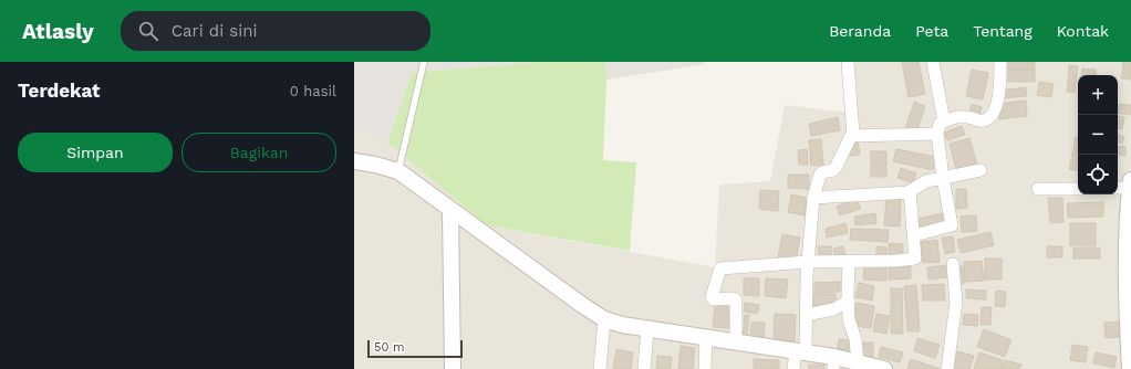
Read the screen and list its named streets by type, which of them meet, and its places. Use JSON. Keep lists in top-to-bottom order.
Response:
{
  "scale_bar": "50 m",
  "page": {
    "header": "Atlasly",
    "search": "Cari di sini",
    "nav": [
      "Beranda",
      "Peta",
      "Tentang",
      "Kontak"
    ],
    "heading": ["Terdekat", "0 hasil"],
    "map_buttons": ["+", "−"],
    "buttons": ["Simpan", "Bagikan"],
    "scale": "50 m"
  }
}
